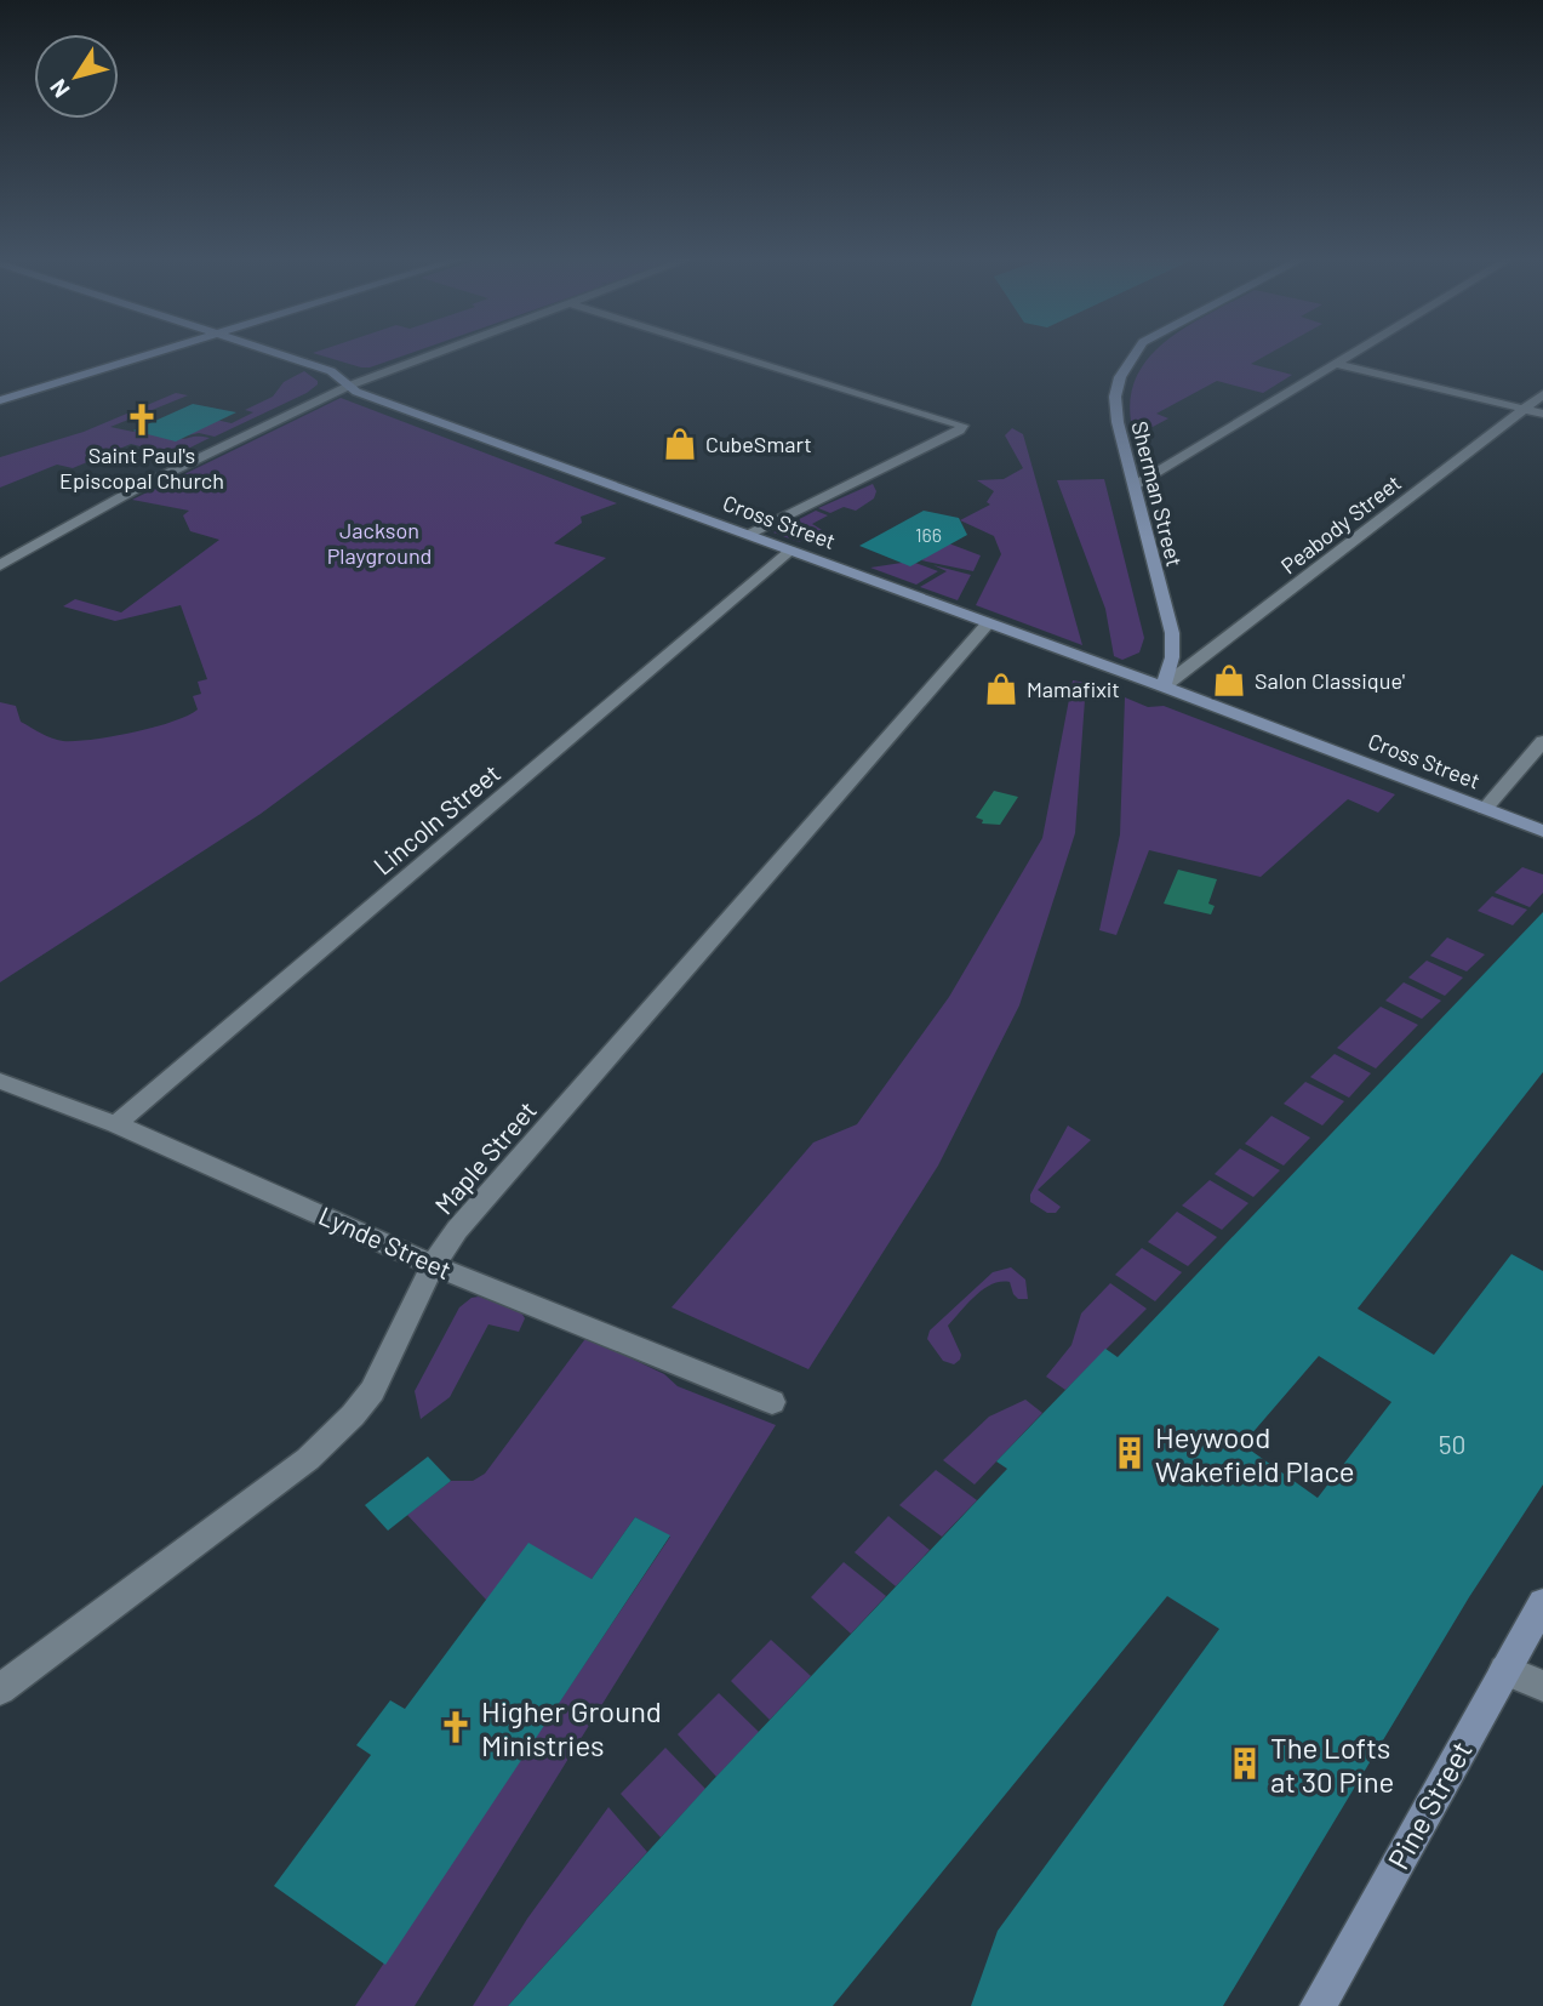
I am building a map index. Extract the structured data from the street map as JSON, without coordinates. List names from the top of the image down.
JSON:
{
  "streets": {
    "street": [
      "Sherman Street",
      "Cross Street",
      "Peabody Street",
      "Lincoln Street",
      "Maple Street",
      "Lynde Street",
      "Pine Street"
    ]
  },
  "crossings": [
    ["Sherman Street", "Cross Street"],
    ["Sherman Street", "Peabody Street"],
    ["Cross Street", "Peabody Street"],
    ["Cross Street", "Lincoln Street"],
    ["Cross Street", "Maple Street"],
    ["Lincoln Street", "Lynde Street"],
    ["Maple Street", "Lynde Street"]
  ],
  "parks": ["Jackson Playground"],
  "places": {
    "church": ["Saint Paul's Episcopal Church", "Higher Ground Ministries"],
    "shop": ["CubeSmart", "Salon Classique'", "Mamafixit"],
    "building": ["Heywood Wakefield Place", "The Lofts at 30 Pine"]
  },
  "house_numbers": ["166", "50"],
  "north": "bottom left"
}
